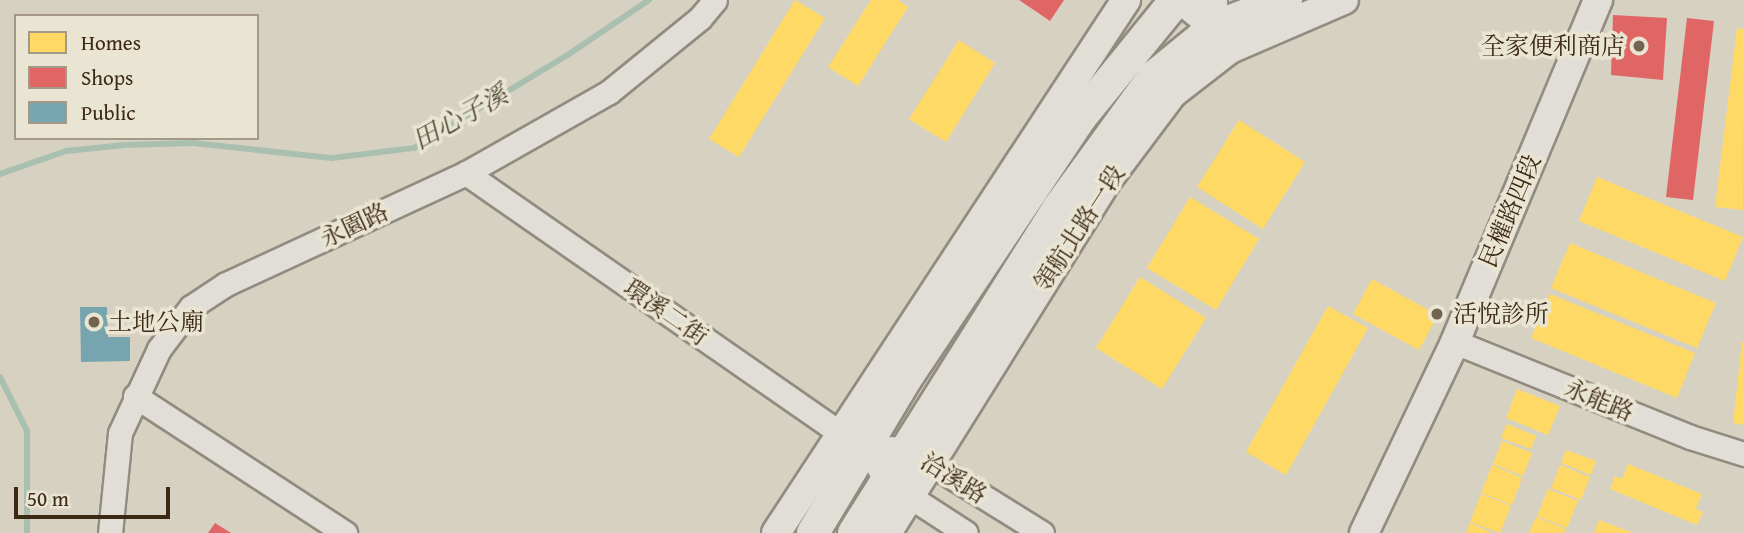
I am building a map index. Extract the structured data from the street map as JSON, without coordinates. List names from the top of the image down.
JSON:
{
  "streets": {
    "main road": ["領航北路一段"],
    "street": [
      "民權路四段",
      "永園路",
      "環溪二街",
      "永能路",
      "洽溪路"
    ]
  },
  "crossings": [
    ["民權路四段", "永能路"],
    ["永園路", "環溪二街"],
    ["領航北路一段", "洽溪路"],
    ["環溪二街", "洽溪路"]
  ],
  "water": ["田心子溪"],
  "places": ["全家便利商店", "活悅診所", "土地公廟"],
  "legend": ["Homes", "Shops", "Public"],
  "scale_bar": "50 m"
}
